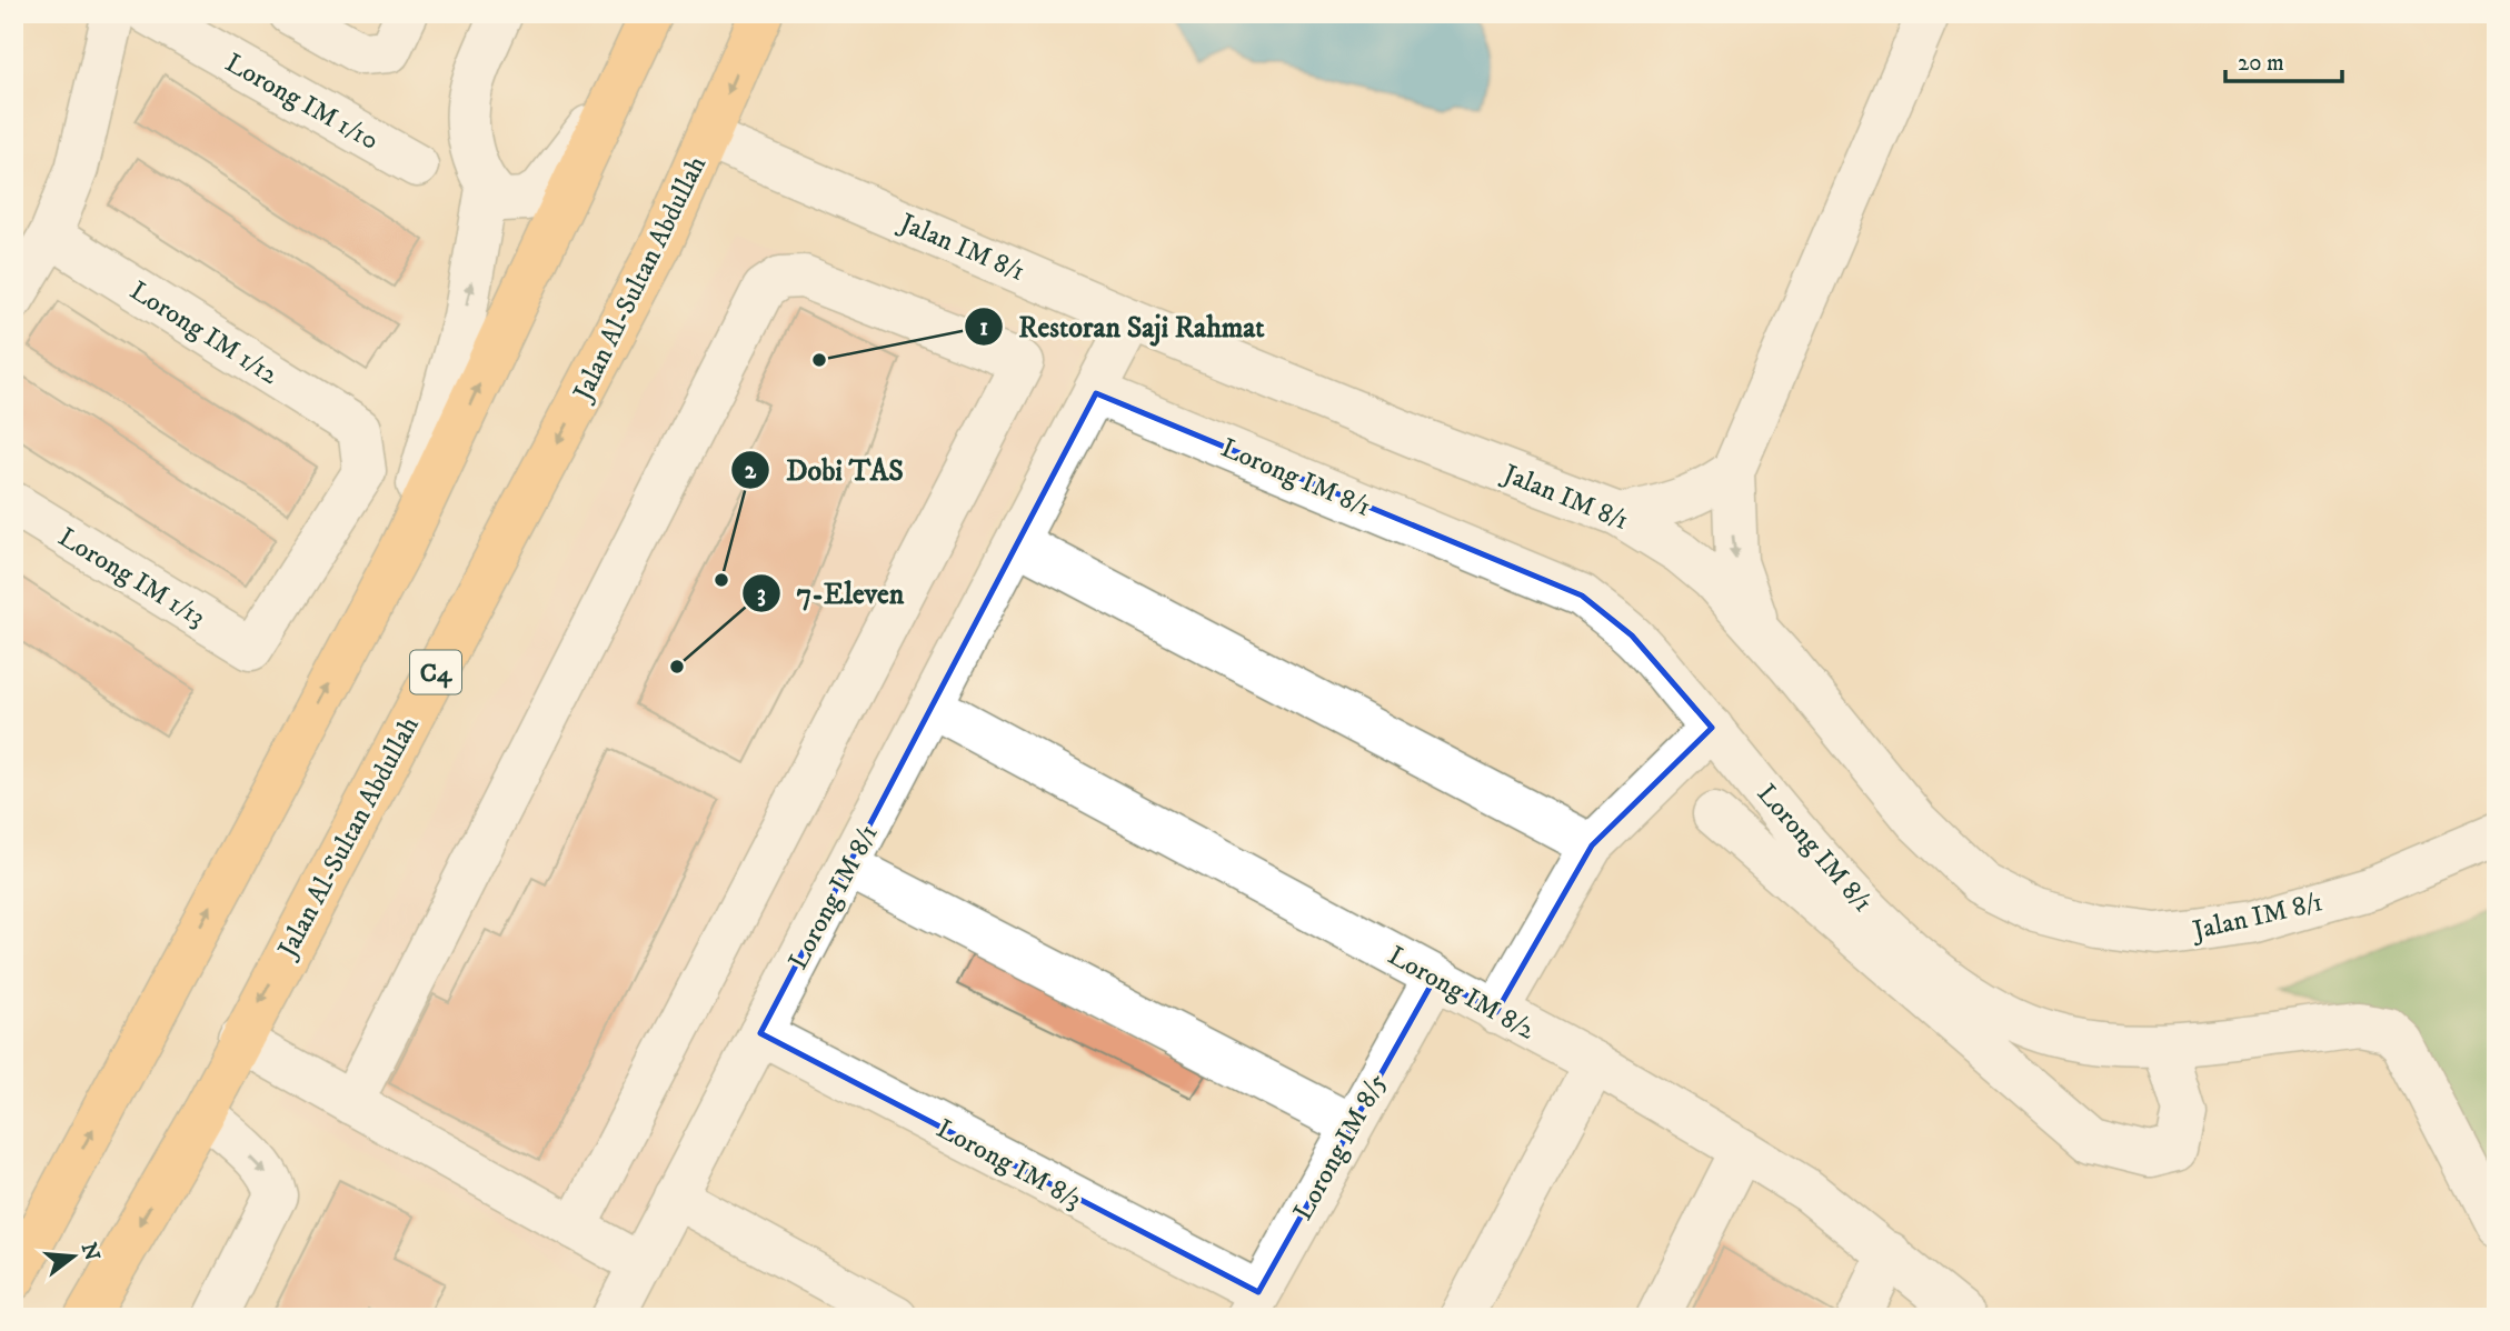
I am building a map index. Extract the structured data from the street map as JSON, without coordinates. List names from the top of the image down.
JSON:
{
  "streets": {
    "main road": ["Jalan Al-Sultan Abdullah", "C4"],
    "street": [
      "Lorong IM 1/10",
      "Jalan IM 8/1",
      "Lorong IM 1/12",
      "Lorong IM 8/1",
      "Lorong IM 1/13",
      "Lorong IM 8/2",
      "Lorong IM 8/5",
      "Lorong IM 8/3"
    ]
  },
  "crossings": [
    ["Jalan IM 8/1", "Jalan Al-Sultan Abdullah"],
    ["Jalan IM 8/1", "Lorong IM 8/1"],
    ["Lorong IM 1/12", "Lorong IM 1/13"],
    ["Lorong IM 8/1", "Lorong IM 8/2"],
    ["Lorong IM 8/1", "Lorong IM 8/3"],
    ["Lorong IM 8/2", "Lorong IM 8/5"],
    ["Lorong IM 8/5", "Lorong IM 8/3"]
  ],
  "places": ["Restoran Saji Rahmat", "Dobi TAS", "7-Eleven"],
  "scale_bar": "20 m",
  "north": "right"
}
